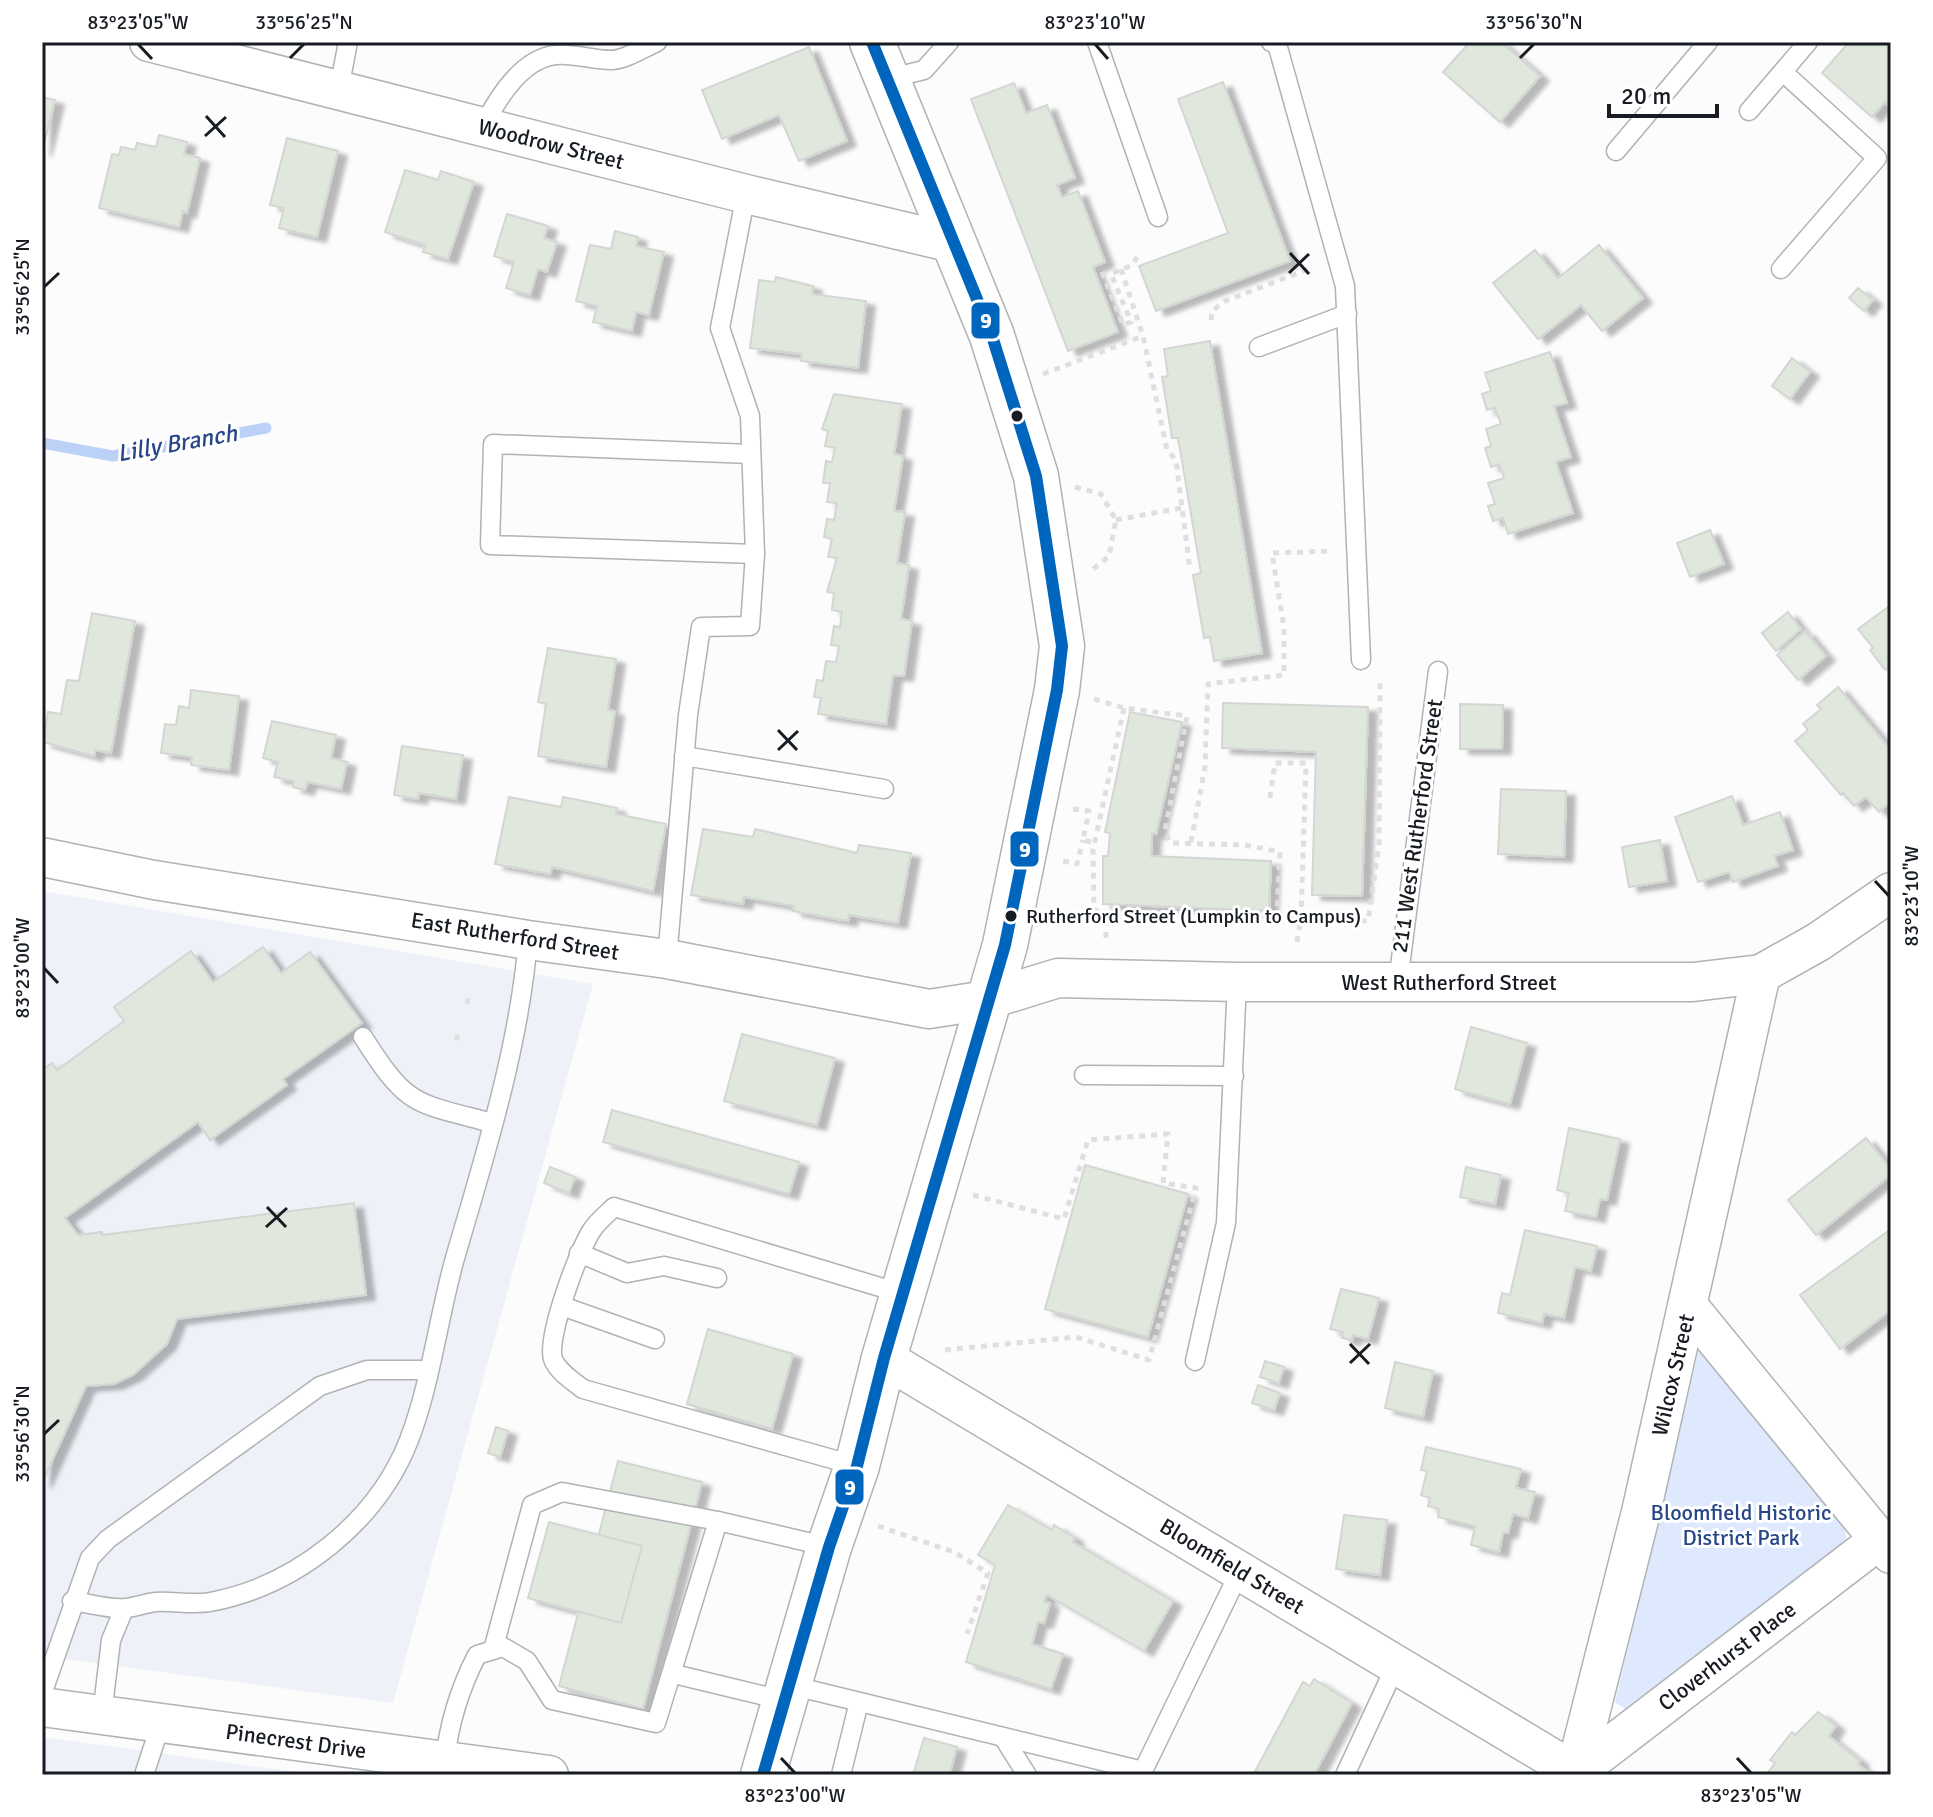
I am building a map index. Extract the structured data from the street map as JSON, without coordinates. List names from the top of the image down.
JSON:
{
  "streets": {
    "street": [
      "Woodrow Street",
      "East Rutherford Street",
      "West Rutherford Street",
      "Wilcox Street",
      "Bloomfield Street",
      "Cloverhurst Place",
      "Pinecrest Drive"
    ],
    "lane": ["211 West Rutherford Street"]
  },
  "crossings": [
    ["211 West Rutherford Street", "West Rutherford Street"],
    ["East Rutherford Street", "West Rutherford Street"],
    ["West Rutherford Street", "Wilcox Street"],
    ["Wilcox Street", "Bloomfield Street"],
    ["Wilcox Street", "Cloverhurst Place"],
    ["Bloomfield Street", "Cloverhurst Place"]
  ],
  "water": ["Lilly Branch"],
  "parks": ["Bloomfield Historic District Park"],
  "places": ["Rutherford Street (Lumpkin to Campus)"],
  "lines": ["transit line 9"],
  "scale_bar": "20 m",
  "coordinates": [
    "83°23'05\"W",
    "33°56'25\"N",
    "83°23'10\"W",
    "33°56'30\"N",
    "83°23'00\"W"
  ]
}
